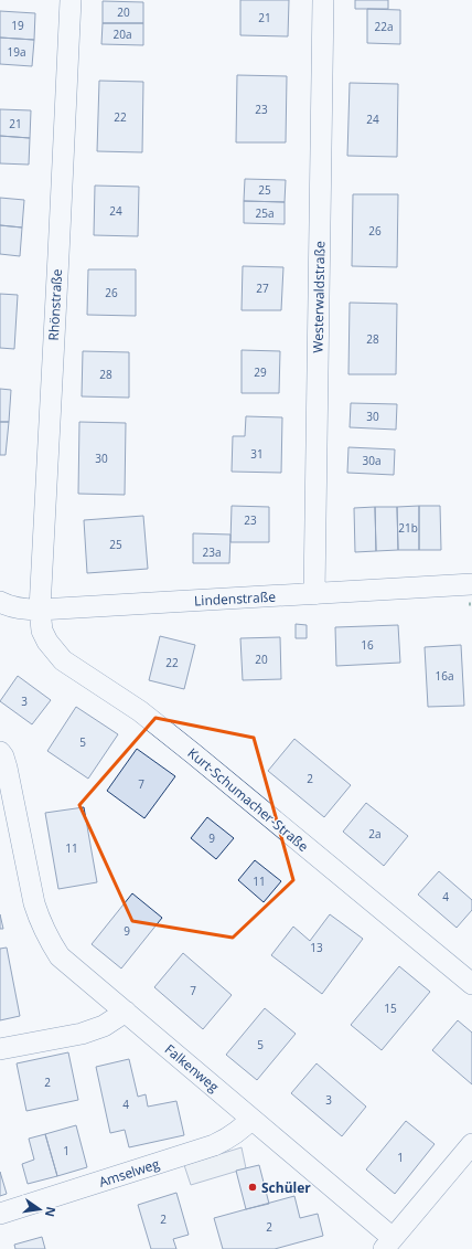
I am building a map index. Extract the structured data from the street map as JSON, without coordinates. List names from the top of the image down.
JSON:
{
  "streets": {
    "street": [
      "Westerwaldstraße",
      "Rhönstraße",
      "Lindenstraße",
      "Kurt-Schumacher-Straße",
      "Falkenweg",
      "Amselweg"
    ]
  },
  "crossings": [
    ["Westerwaldstraße", "Lindenstraße"],
    ["Rhönstraße", "Lindenstraße"],
    ["Rhönstraße", "Kurt-Schumacher-Straße"],
    ["Lindenstraße", "Kurt-Schumacher-Straße"],
    ["Falkenweg", "Amselweg"]
  ],
  "places": ["Schüler"],
  "house_numbers": [
    "20",
    "21",
    "19",
    "22a",
    "20a",
    "19a",
    "23",
    "22",
    "24",
    "21",
    "25",
    "24",
    "25a",
    "26",
    "27",
    "26",
    "28",
    "29",
    "28",
    "30",
    "31",
    "30",
    "30a",
    "23",
    "21b",
    "25",
    "23a",
    "16",
    "20",
    "22",
    "16a",
    "3",
    "5",
    "2",
    "7",
    "2a",
    "9",
    "11",
    "11",
    "4",
    "9",
    "13",
    "7",
    "15",
    "5",
    "2",
    "3",
    "4",
    "1",
    "1",
    "2",
    "2"
  ],
  "north": "right"
}
